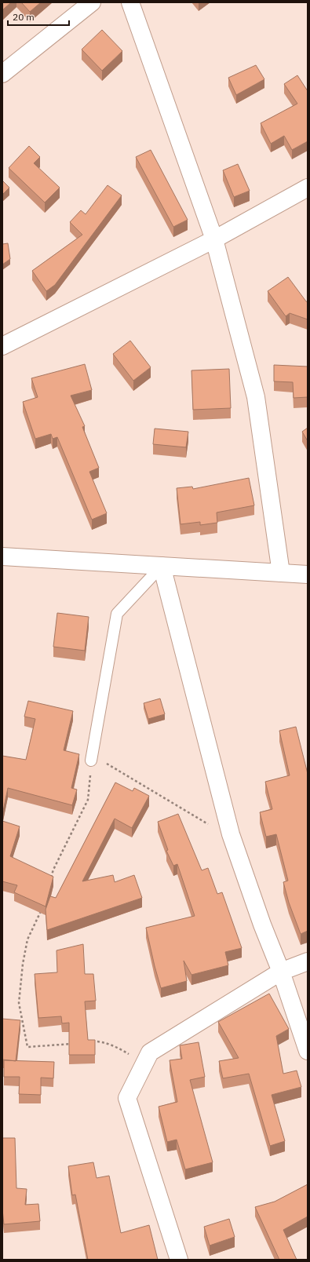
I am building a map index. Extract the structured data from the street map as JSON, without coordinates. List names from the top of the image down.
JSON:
{
  "scale_bar": "20 m"
}
